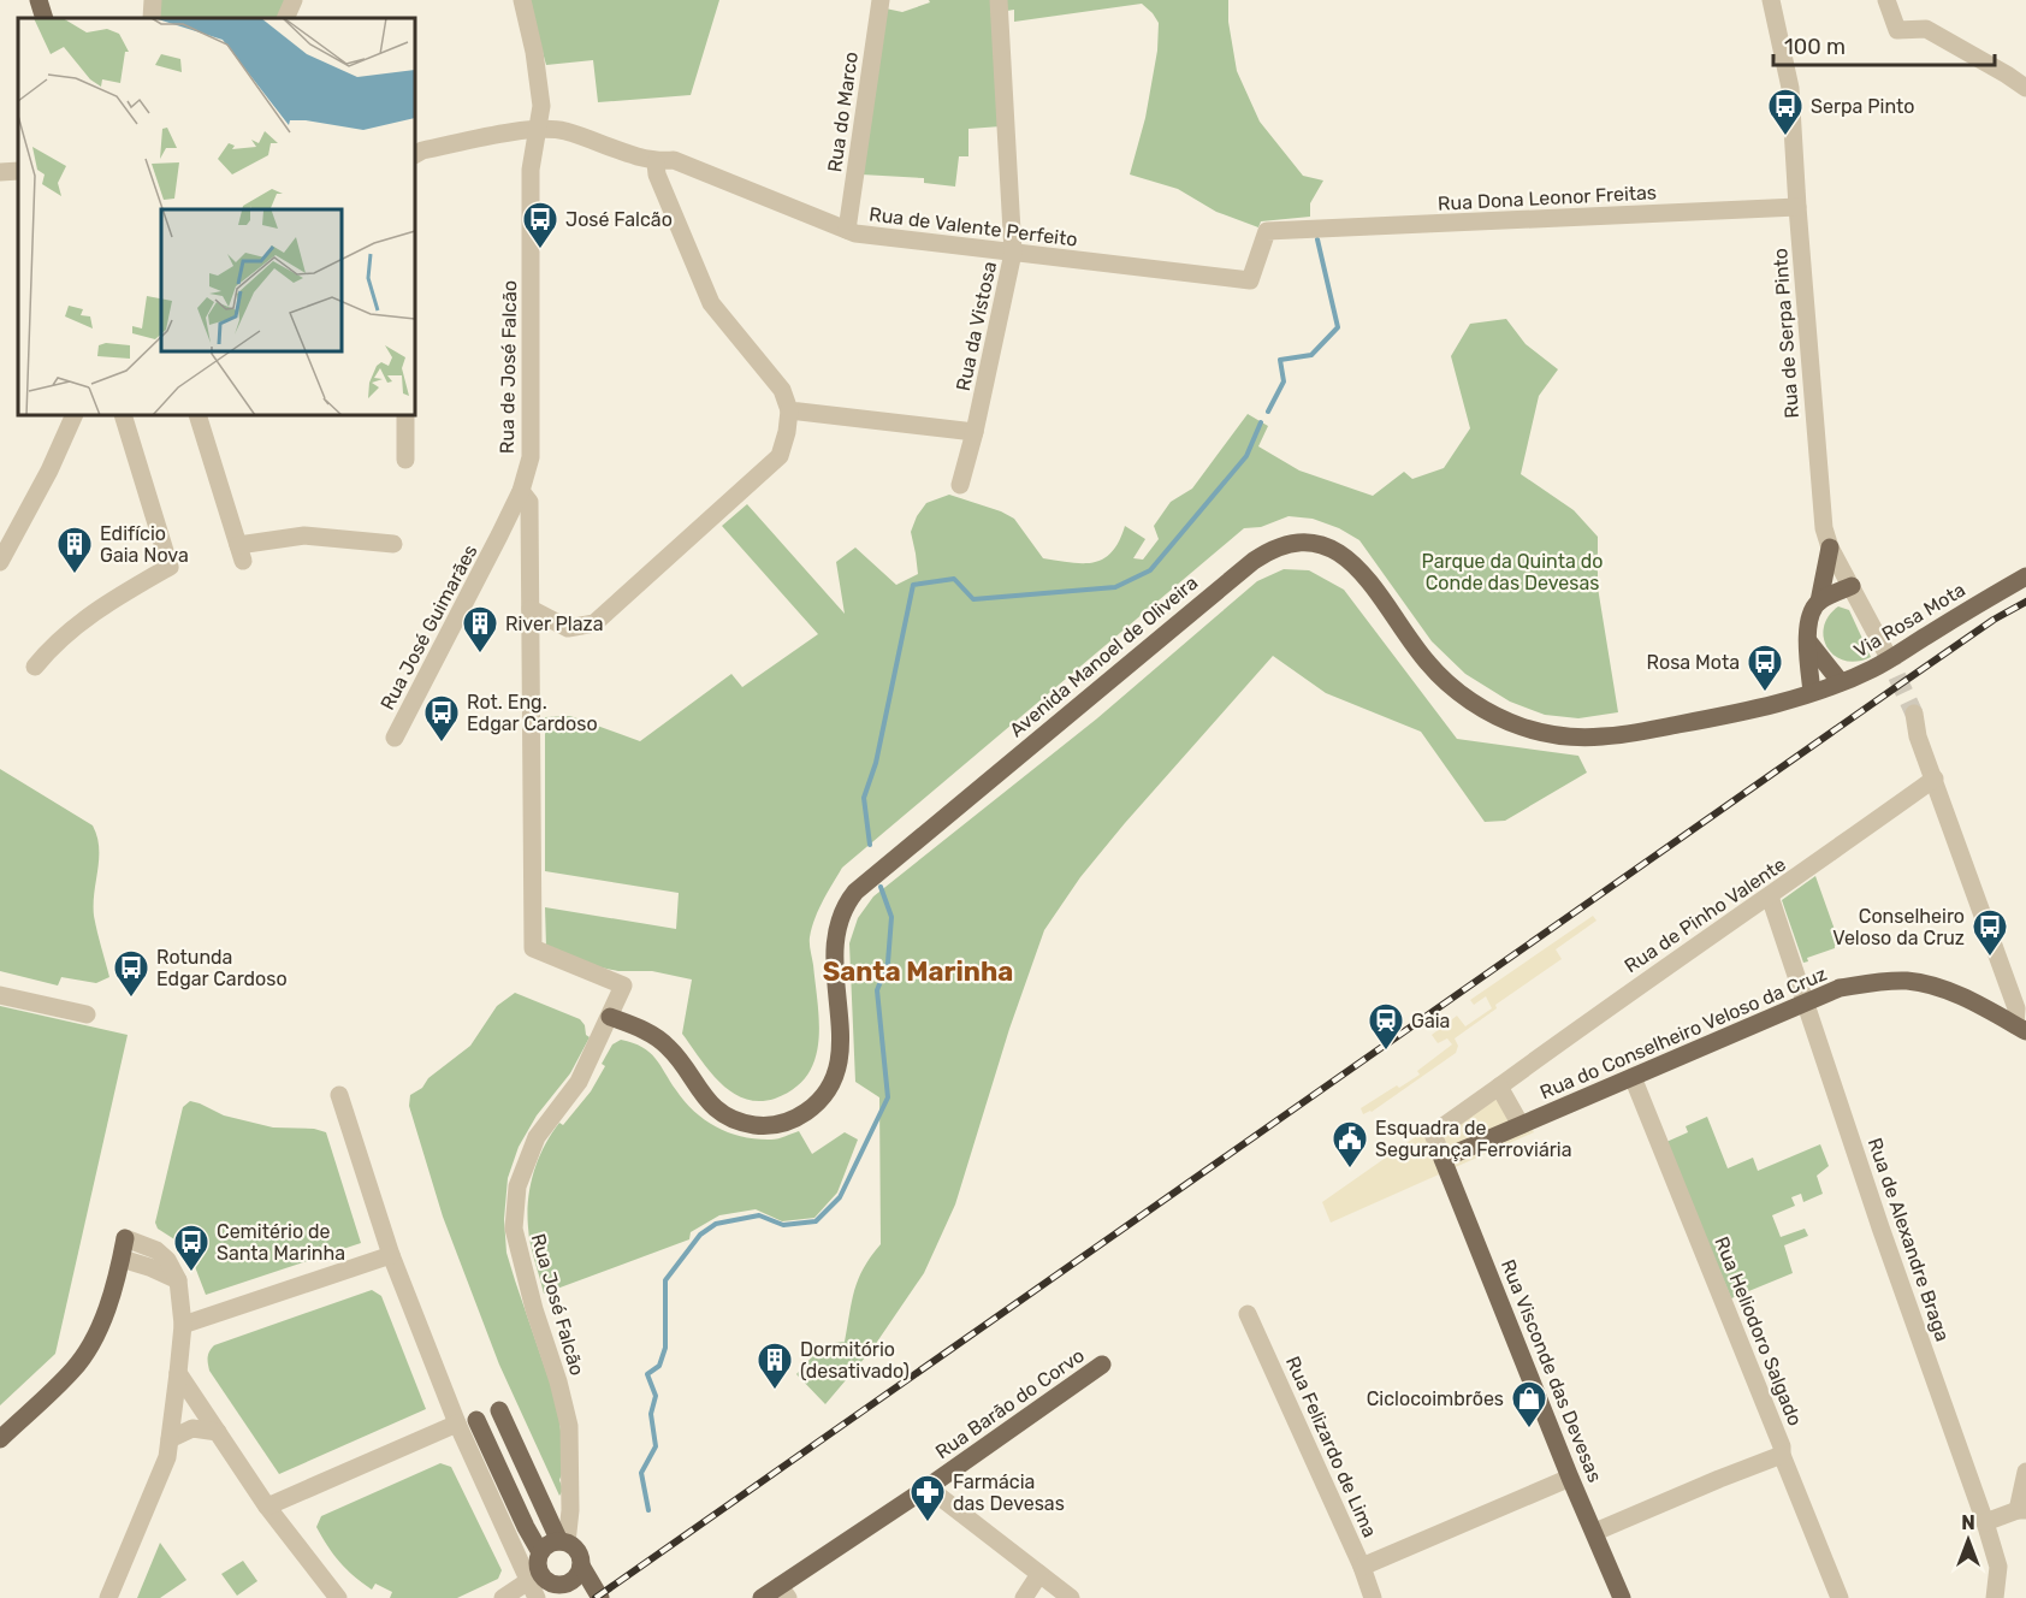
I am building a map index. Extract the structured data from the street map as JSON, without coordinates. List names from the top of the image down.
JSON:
{
  "streets": {
    "main road": [
      "Via Rosa Mota",
      "Avenida Manoel de Oliveira",
      "Rua do Conselheiro Veloso da Cruz",
      "Rua Visconde das Devesas",
      "Rua Barão do Corvo"
    ],
    "street": [
      "Rua do Marco",
      "Rua Dona Leonor Freitas",
      "Rua de Valente Perfeito",
      "Rua da Vistosa",
      "Rua de Serpa Pinto",
      "Rua de José Falcão",
      "Rua José Guimarães",
      "Rua de Pinho Valente",
      "Rua de Alexandre Braga",
      "Rua José Falcão",
      "Rua Heliodoro Salgado",
      "Rua Felizardo de Lima"
    ]
  },
  "crossings": [
    ["Rua do Marco", "Rua de Valente Perfeito"],
    ["Rua Dona Leonor Freitas", "Rua de Valente Perfeito"],
    ["Rua Dona Leonor Freitas", "Rua de Serpa Pinto"],
    ["Rua de Valente Perfeito", "Rua da Vistosa"],
    ["Rua de Valente Perfeito", "Rua de José Falcão"],
    ["Rua de José Falcão", "Rua José Guimarães"],
    ["Via Rosa Mota", "Avenida Manoel de Oliveira"],
    ["Avenida Manoel de Oliveira", "Rua José Falcão"],
    ["Rua de Pinho Valente", "Rua do Conselheiro Veloso da Cruz"],
    ["Rua de Pinho Valente", "Rua de Alexandre Braga"],
    ["Rua de Pinho Valente", "Rua Visconde das Devesas"],
    ["Rua do Conselheiro Veloso da Cruz", "Rua de Alexandre Braga"],
    ["Rua do Conselheiro Veloso da Cruz", "Rua Heliodoro Salgado"],
    ["Rua do Conselheiro Veloso da Cruz", "Rua Visconde das Devesas"],
    ["Rua Heliodoro Salgado", "Rua Visconde das Devesas"]
  ],
  "districts": ["Santa Marinha"],
  "parks": ["Parque da Quinta do Conde das Devesas"],
  "places": {
    "bus stop": [
      "Serpa Pinto",
      "José Falcão",
      "Rosa Mota",
      "Rot. Eng. Edgar Cardoso",
      "Conselheiro Veloso da Cruz",
      "Rotunda Edgar Cardoso",
      "Cemitério de Santa Marinha"
    ],
    "building": ["Edifício Gaia Nova", "River Plaza", "Dormitório (desativado)"],
    "station": ["Gaia"],
    "public building": ["Esquadra de Segurança Ferroviária"],
    "shop": ["Ciclocoimbrões"],
    "pharmacy": ["Farmácia das Devesas"]
  },
  "scale_bar": "100 m",
  "north": "top"
}
